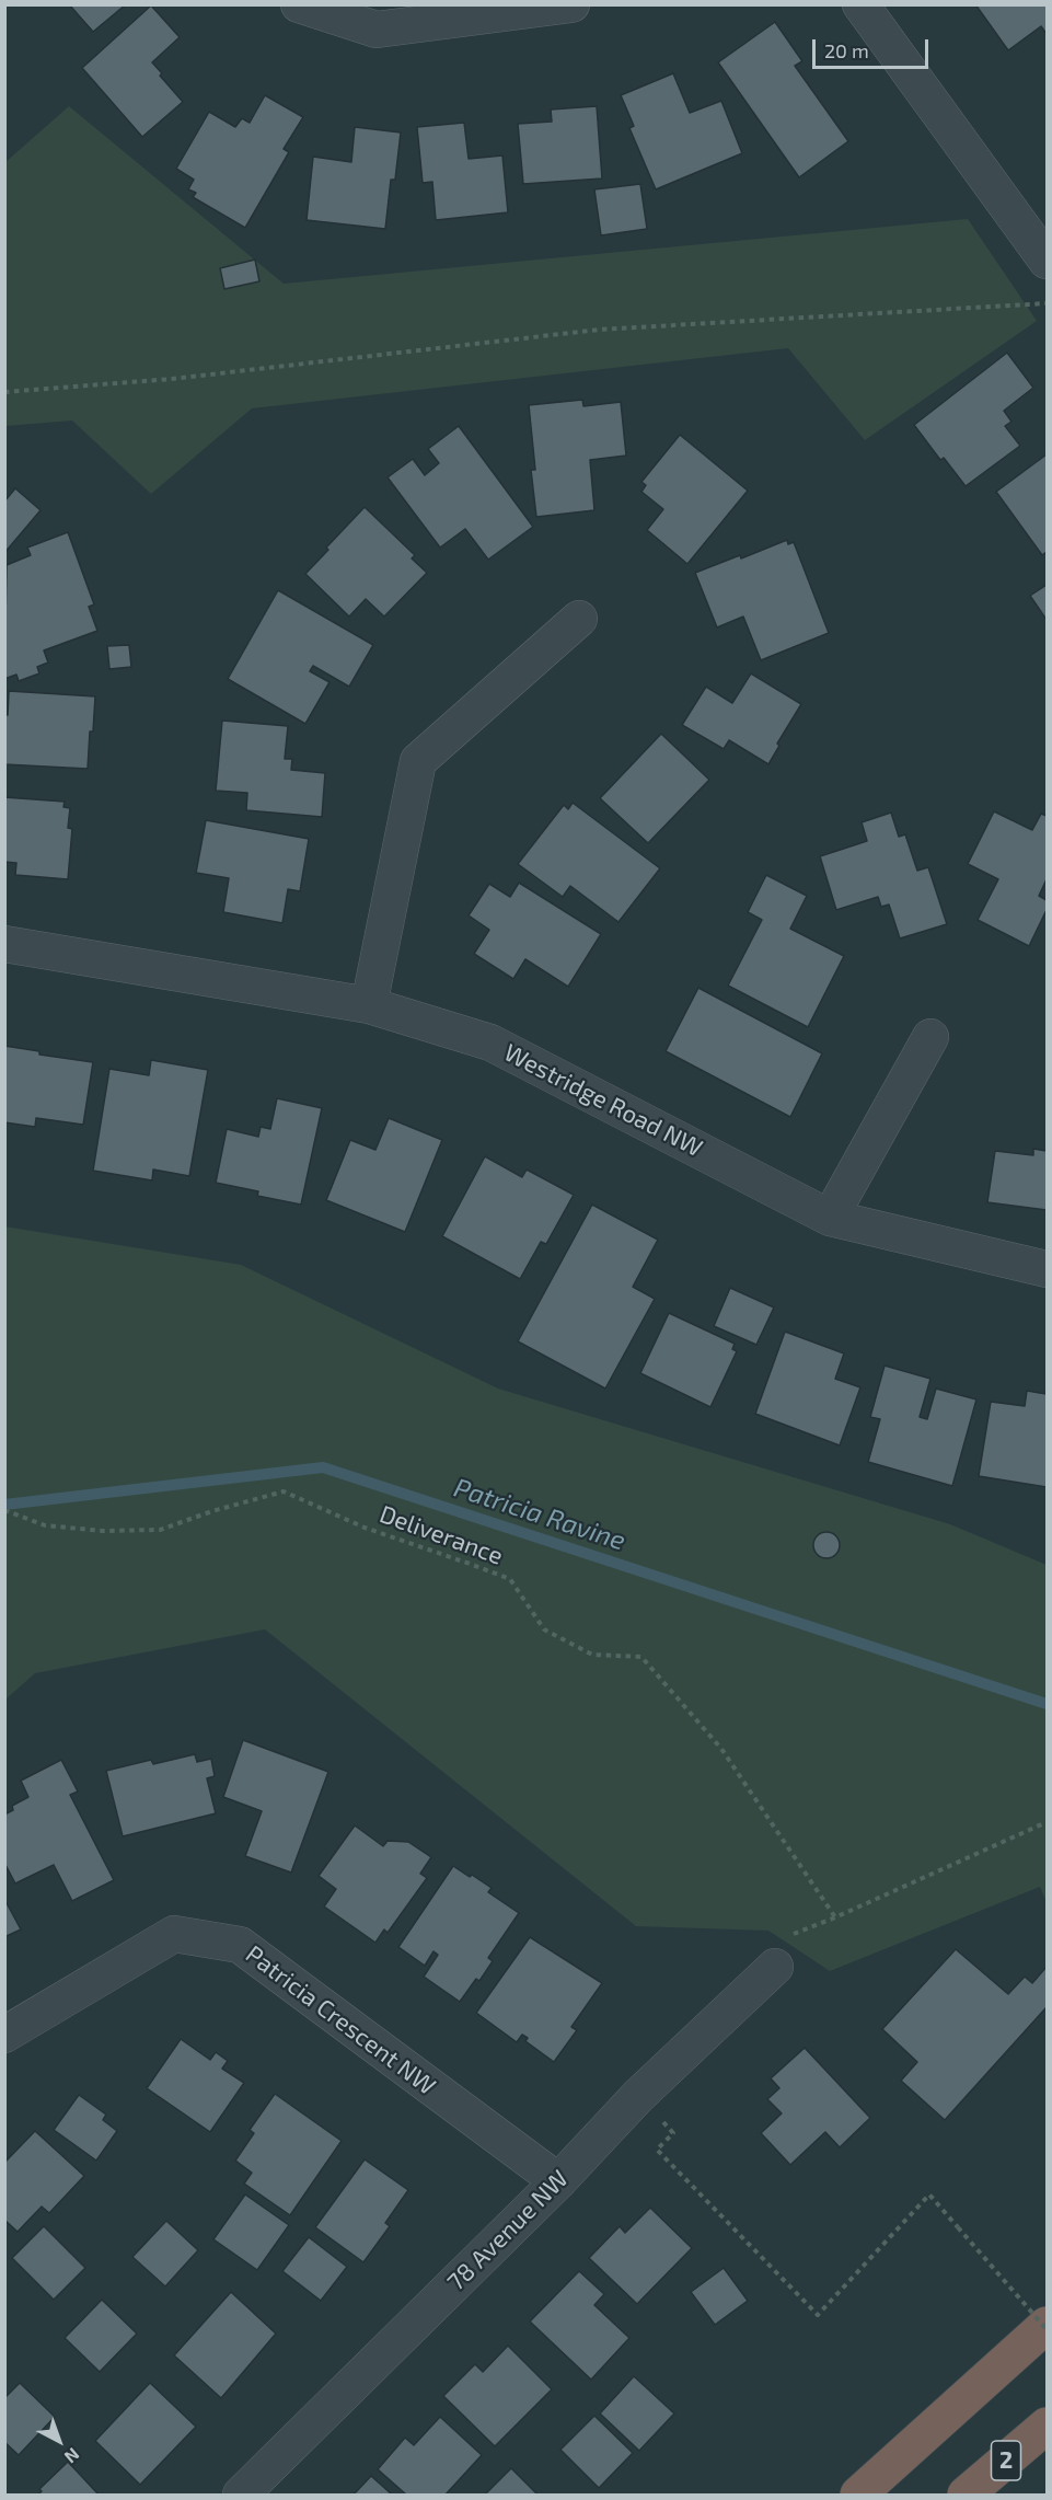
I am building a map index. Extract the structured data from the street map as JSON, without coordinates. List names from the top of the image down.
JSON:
{
  "streets": {
    "highway": ["2"],
    "street": ["Westridge Road NW", "Patricia Crescent NW", "78 Avenue NW"],
    "path": ["Deliverance"]
  },
  "crossings": [
    ["Patricia Crescent NW", "78 Avenue NW"]
  ],
  "water": ["Patricia Ravine"],
  "scale_bar": "20 m",
  "north": "bottom right"
}
